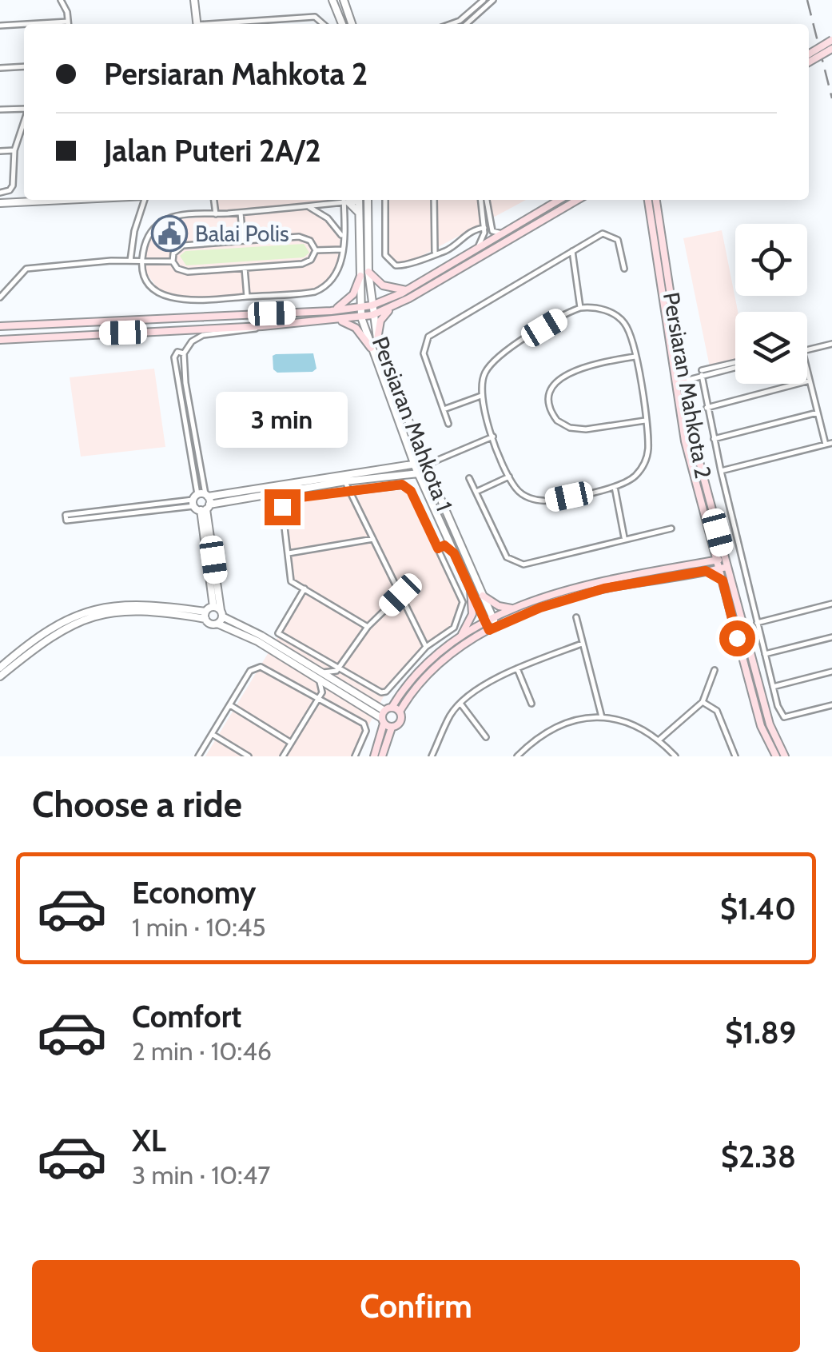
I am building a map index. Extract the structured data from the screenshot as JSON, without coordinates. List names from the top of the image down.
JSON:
{
  "streets": {
    "main road": ["Persiaran Mahkota 2"],
    "street": ["Persiaran Mahkota 1"]
  },
  "places": {
    "public building": ["Balai Polis"]
  },
  "page": {
    "banner": ["Persiaran Mahkota 2", "Jalan Puteri 2A/2"],
    "bubble": "3 min",
    "heading": "Choose a ride",
    "list": [
      {
        "name": "Economy",
        "note": "1 min · 10:45",
        "value": "$1.40"
      },
      {
        "name": "Comfort",
        "note": "2 min · 10:46",
        "value": "$1.89"
      },
      {
        "name": "XL",
        "note": "3 min · 10:47",
        "value": "$2.38"
      }
    ],
    "buttons": "Confirm"
  }
}
